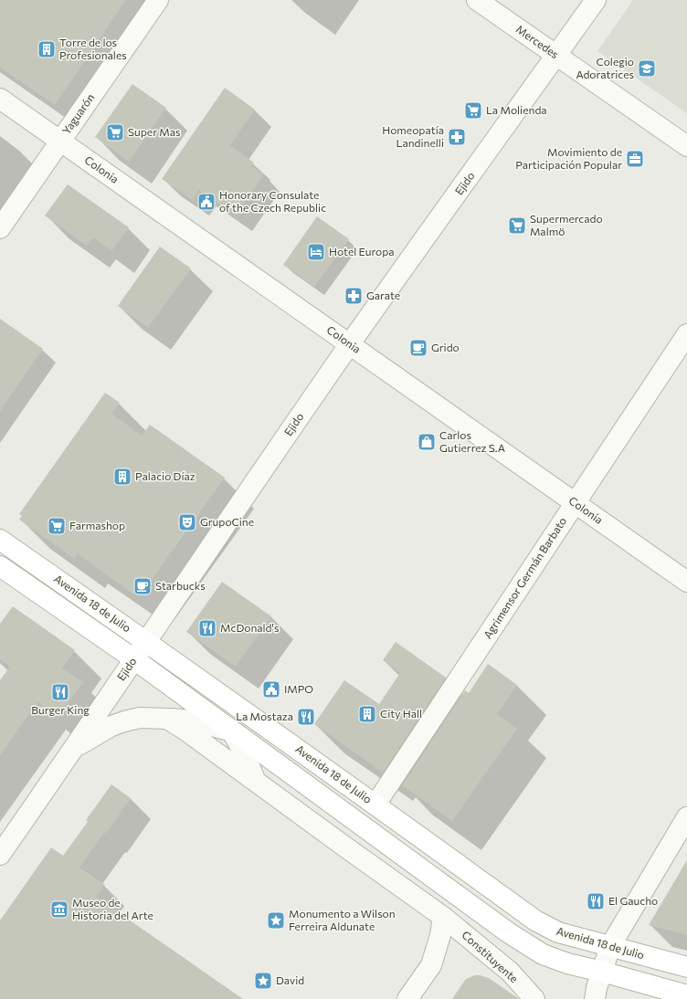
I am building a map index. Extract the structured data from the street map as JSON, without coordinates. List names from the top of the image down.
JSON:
{
  "streets": {
    "main road": ["Avenida 18 de Julio"],
    "street": [
      "Mercedes",
      "Yaguarón",
      "Colonia",
      "Ejido",
      "Agrimensor Germán Barbato",
      "Constituyente"
    ]
  },
  "crossings": [
    ["Mercedes", "Ejido"],
    ["Yaguarón", "Colonia"],
    ["Colonia", "Ejido"],
    ["Colonia", "Agrimensor Germán Barbato"],
    ["Ejido", "Avenida 18 de Julio"],
    ["Agrimensor Germán Barbato", "Avenida 18 de Julio"]
  ],
  "places": {
    "building": ["Torre de los Profesionales", "Palacio Díaz", "City Hall"],
    "school or university": ["Colegio Adoratrices"],
    "supermarket": [
      "La Molienda",
      "Super Mas",
      "Supermercado Malmö",
      "Farmashop"
    ],
    "pharmacy": ["Homeopatía Landinelli", "Garate"],
    "office": ["Movimiento de Participación Popular"],
    "public building": ["Honorary Consulate of the Czech Republic", "IMPO"],
    "hotel": ["Hotel Europa"],
    "cafe": ["Grido", "Starbucks"],
    "shop": ["Carlos Gutierrez S.A"],
    "theatre": ["GrupoCine"],
    "restaurant": [
      "McDonald's",
      "Burger King",
      "La Mostaza",
      "El Gaucho"
    ],
    "museum": ["Museo de Historia del Arte"],
    "place": ["Monumento a Wilson Ferreira Aldunate", "David"]
  }
}
